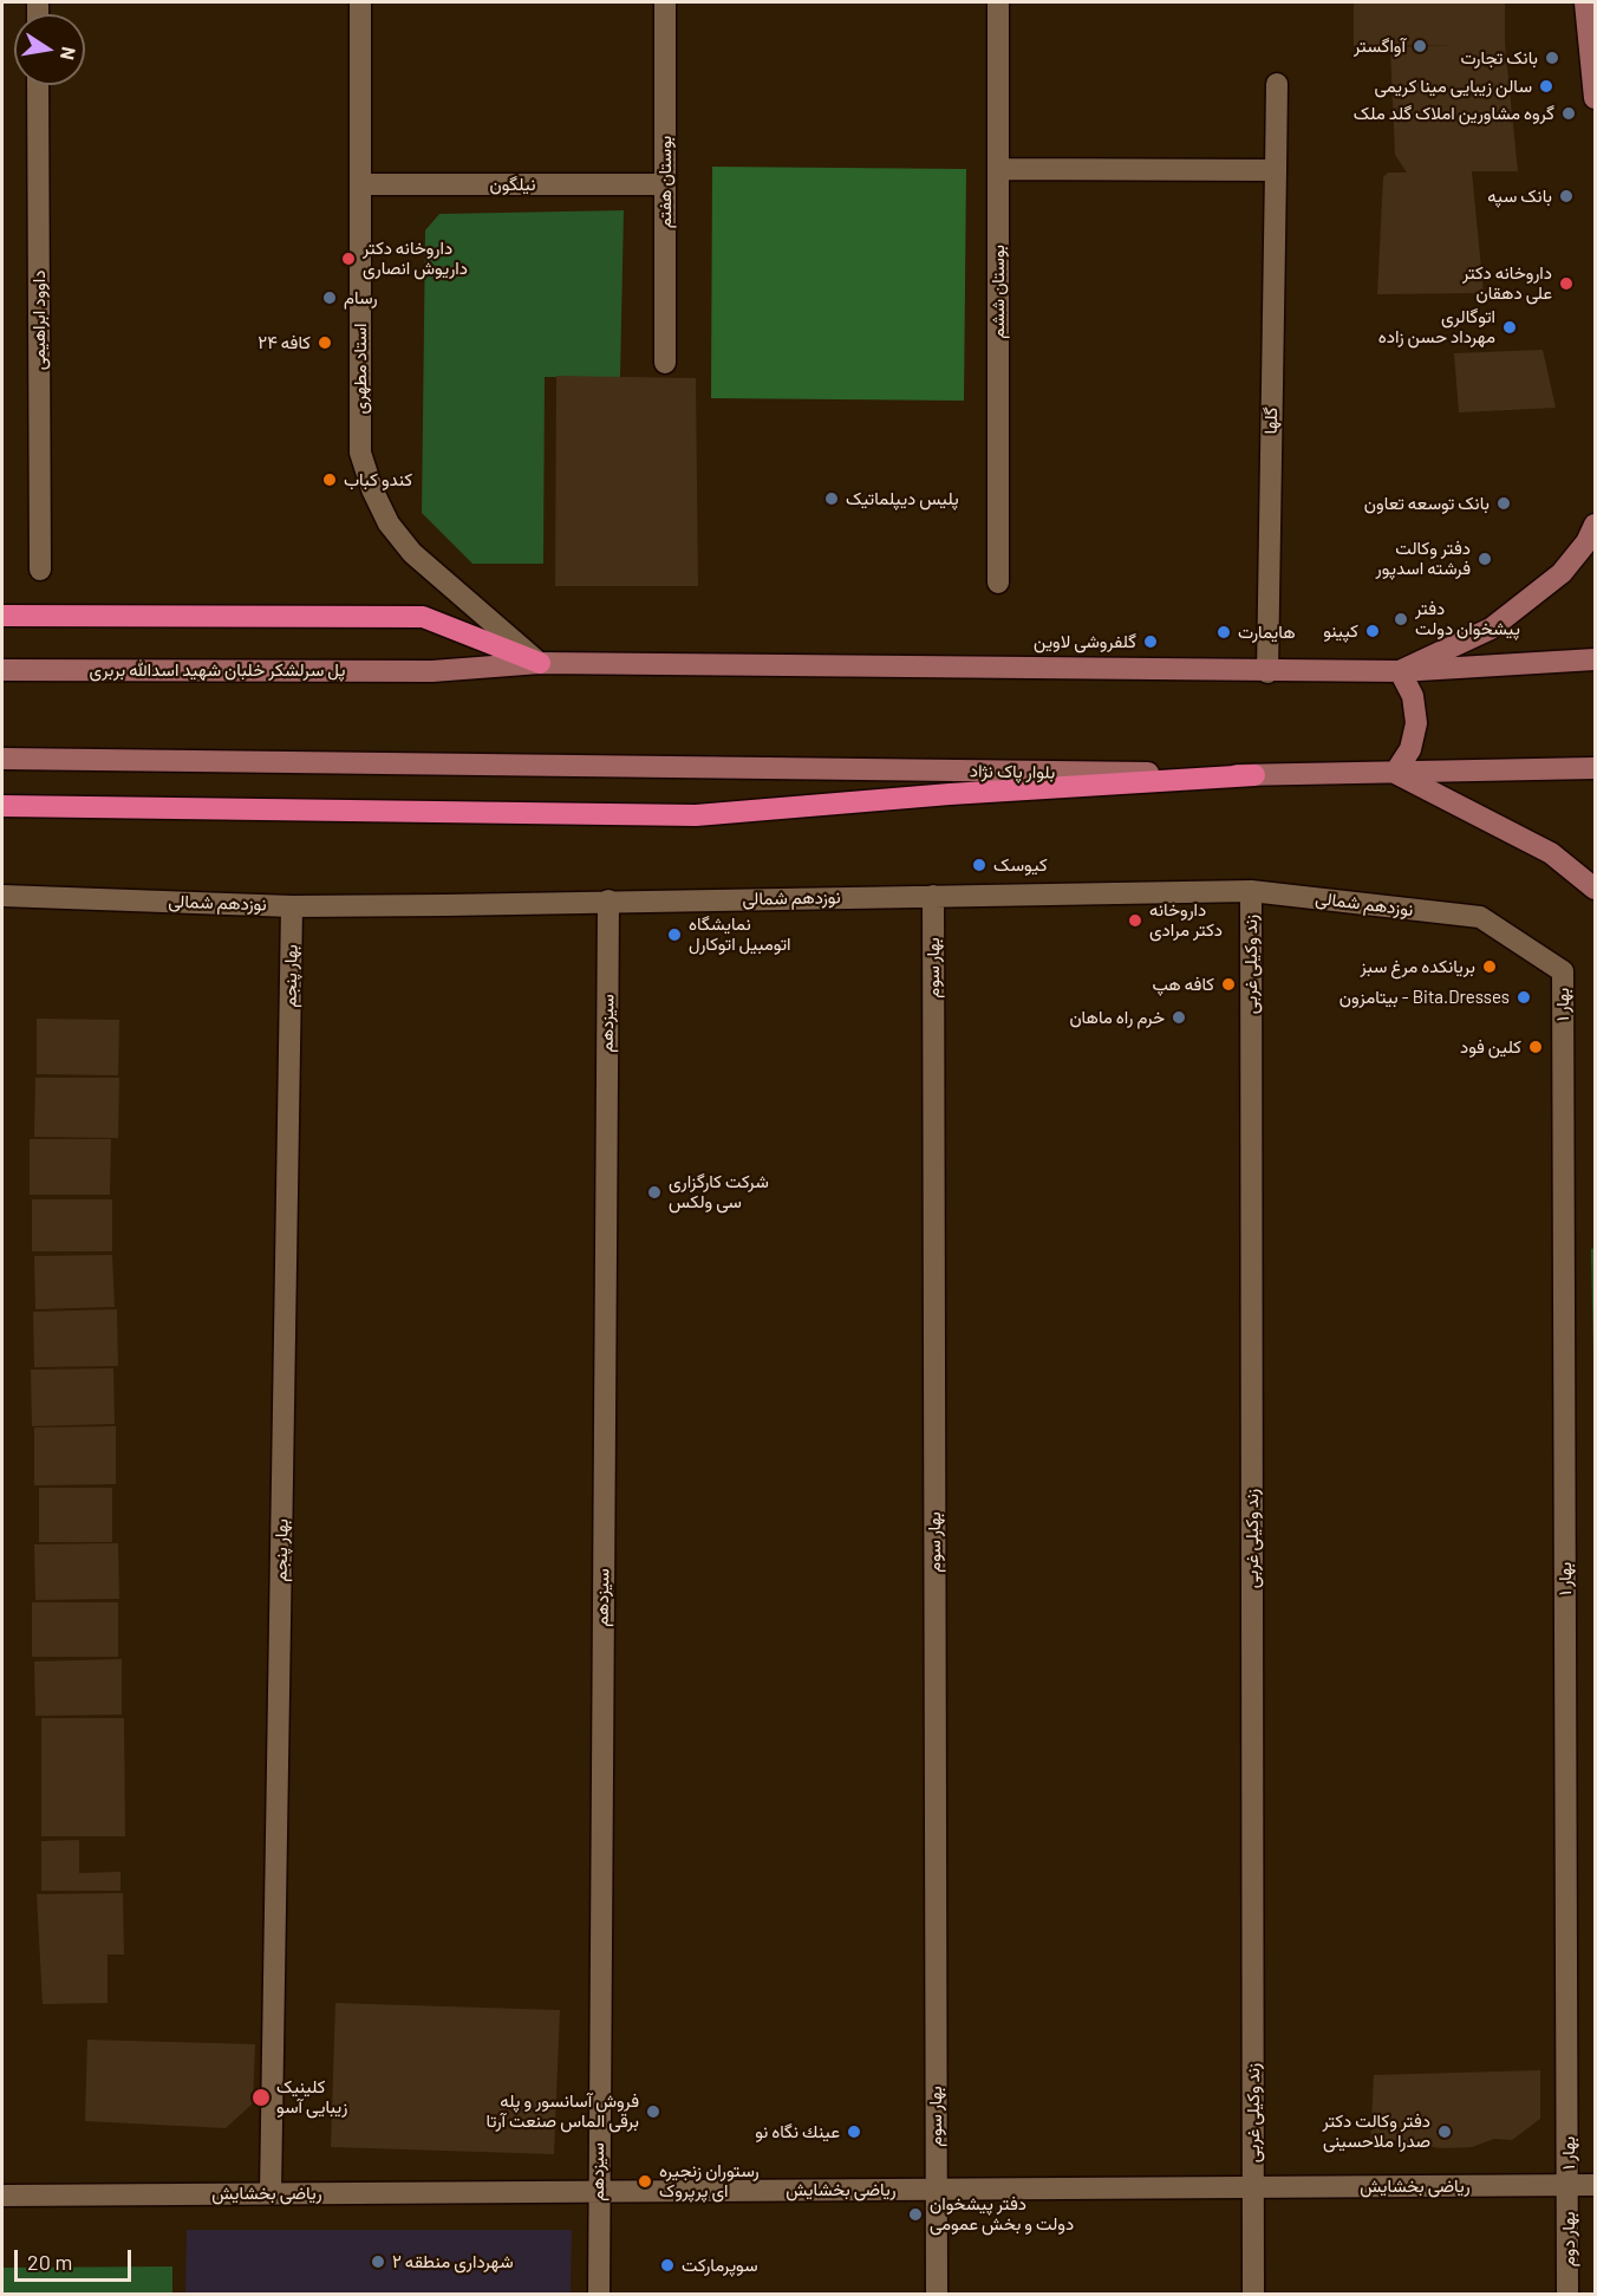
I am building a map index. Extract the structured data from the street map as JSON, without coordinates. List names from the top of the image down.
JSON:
{
  "streets": {
    "main road": ["پل سرلشکر خلبان شهید اسدالله بربری", "بلوار پاک نژاد"],
    "street": [
      "بوستان هفتم",
      "نیلگون",
      "بوستان ششم",
      "داوود ابراهیمی",
      "استاد مطهری",
      "گلها",
      "نوزدهم شمالی",
      "زند وکیلی غربی",
      "بهار سوم",
      "بهار پنجم",
      "بهار ۱",
      "سیزدهم",
      "ریاضی بخشایش",
      "بهار دوم"
    ]
  },
  "crossings": [
    ["بوستان هفتم", "نیلگون"],
    ["نیلگون", "استاد مطهری"],
    ["استاد مطهری", "پل سرلشکر خلبان شهید اسدالله بربری"],
    ["نوزدهم شمالی", "زند وکیلی غربی"],
    ["نوزدهم شمالی", "بهار سوم"],
    ["نوزدهم شمالی", "بهار پنجم"],
    ["نوزدهم شمالی", "بهار ۱"],
    ["نوزدهم شمالی", "سیزدهم"],
    ["زند وکیلی غربی", "ریاضی بخشایش"],
    ["بهار سوم", "ریاضی بخشایش"],
    ["بهار پنجم", "ریاضی بخشایش"],
    ["بهار ۱", "ریاضی بخشایش"],
    ["بهار ۱", "بهار دوم"],
    ["سیزدهم", "ریاضی بخشایش"],
    ["ریاضی بخشایش", "بهار دوم"]
  ],
  "places": [
    "آواگستر",
    "بانک تجارت",
    "سالن زیبایی مینا کریمی",
    "گروه مشاورین املاک گلد ملک",
    "بانک سپه",
    "داروخانه دکتر داریوش انصاری",
    "داروخانه دکتر علی دهقان",
    "رسام",
    "اتوگالری مهرداد حسن زاده",
    "کافه ۲۴",
    "کندو کباب",
    "پلیس دیپلماتیک",
    "بانک توسعه تعاون",
    "دفتر وکالت فرشته اسدپور",
    "دفتر پیشخوان دولت",
    "کپینو",
    "هایمارت",
    "گلفروشی لاوین",
    "کیوسک",
    "داروخانه دکتر مرادی",
    "نمایشگاه اتومبیل اتوکارل",
    "بریانکده مرغ سبز",
    "کافه هپ",
    "بیتامزون - Bita.Dresses",
    "خرم راه ماهان",
    "کلین فود",
    "شرکت کارگزاری سی ولکس",
    "کلینیک زیبایی آسو",
    "فروش آسانسور و پله برقی الماس صنعت آرتا",
    "عينك نگاه نو",
    "دفتر وکالت دکتر صدرا ملاحسینی",
    "رستوران زنجیره ای پرپروک",
    "دفتر پیشخوان دولت و بخش عمومی",
    "شهرداری منطقه ۲",
    "سوپرمارکت"
  ],
  "scale_bar": "20 m",
  "north": "right"
}
